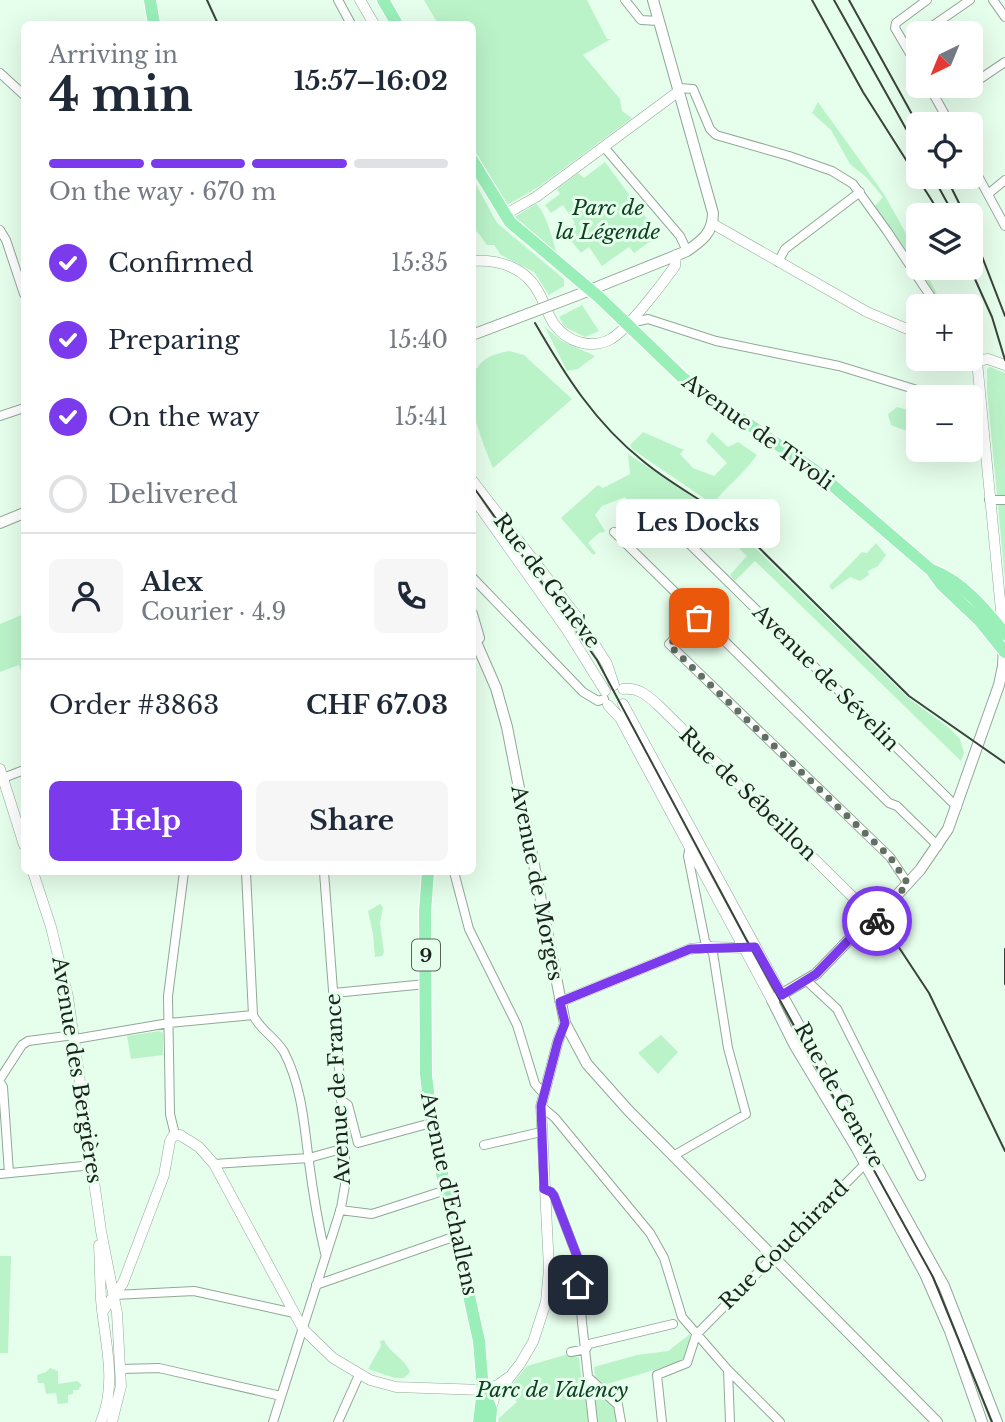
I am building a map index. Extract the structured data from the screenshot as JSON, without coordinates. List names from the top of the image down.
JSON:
{
  "streets": {
    "main road": [
      "Avenue de Tivoli",
      "Rue de Genève",
      "Avenue de Morges",
      "9",
      "Avenue d'Echallens"
    ],
    "street": [
      "Avenue de Sévelin",
      "Rue de Sébeillon",
      "Avenue des Bergières",
      "Avenue de France",
      "Rue Couchirard"
    ]
  },
  "crossings": [
    ["Rue de Genève", "Rue de Sébeillon"],
    ["Rue de Genève", "Rue Couchirard"],
    ["Avenue de Morges", "Rue Couchirard"]
  ],
  "parks": ["Parc de la Légende", "Parc de Valency"],
  "places": ["Les Docks"],
  "north": "bottom left",
  "page": {
    "map_buttons": ["+", "−"],
    "heading": ["4 min", "Arriving in", "15:57–16:02"],
    "panel": [
      "Alex",
      "Courier · 4.9",
      "Order #3863",
      "CHF 67.03"
    ],
    "bar": "On the way · 670 m",
    "list": [
      ["Confirmed", "15:35"],
      ["Preparing", "15:40"],
      ["On the way", "15:41"],
      "Delivered"
    ],
    "bubble": "Les Docks",
    "buttons": ["Help", "Share"]
  }
}
